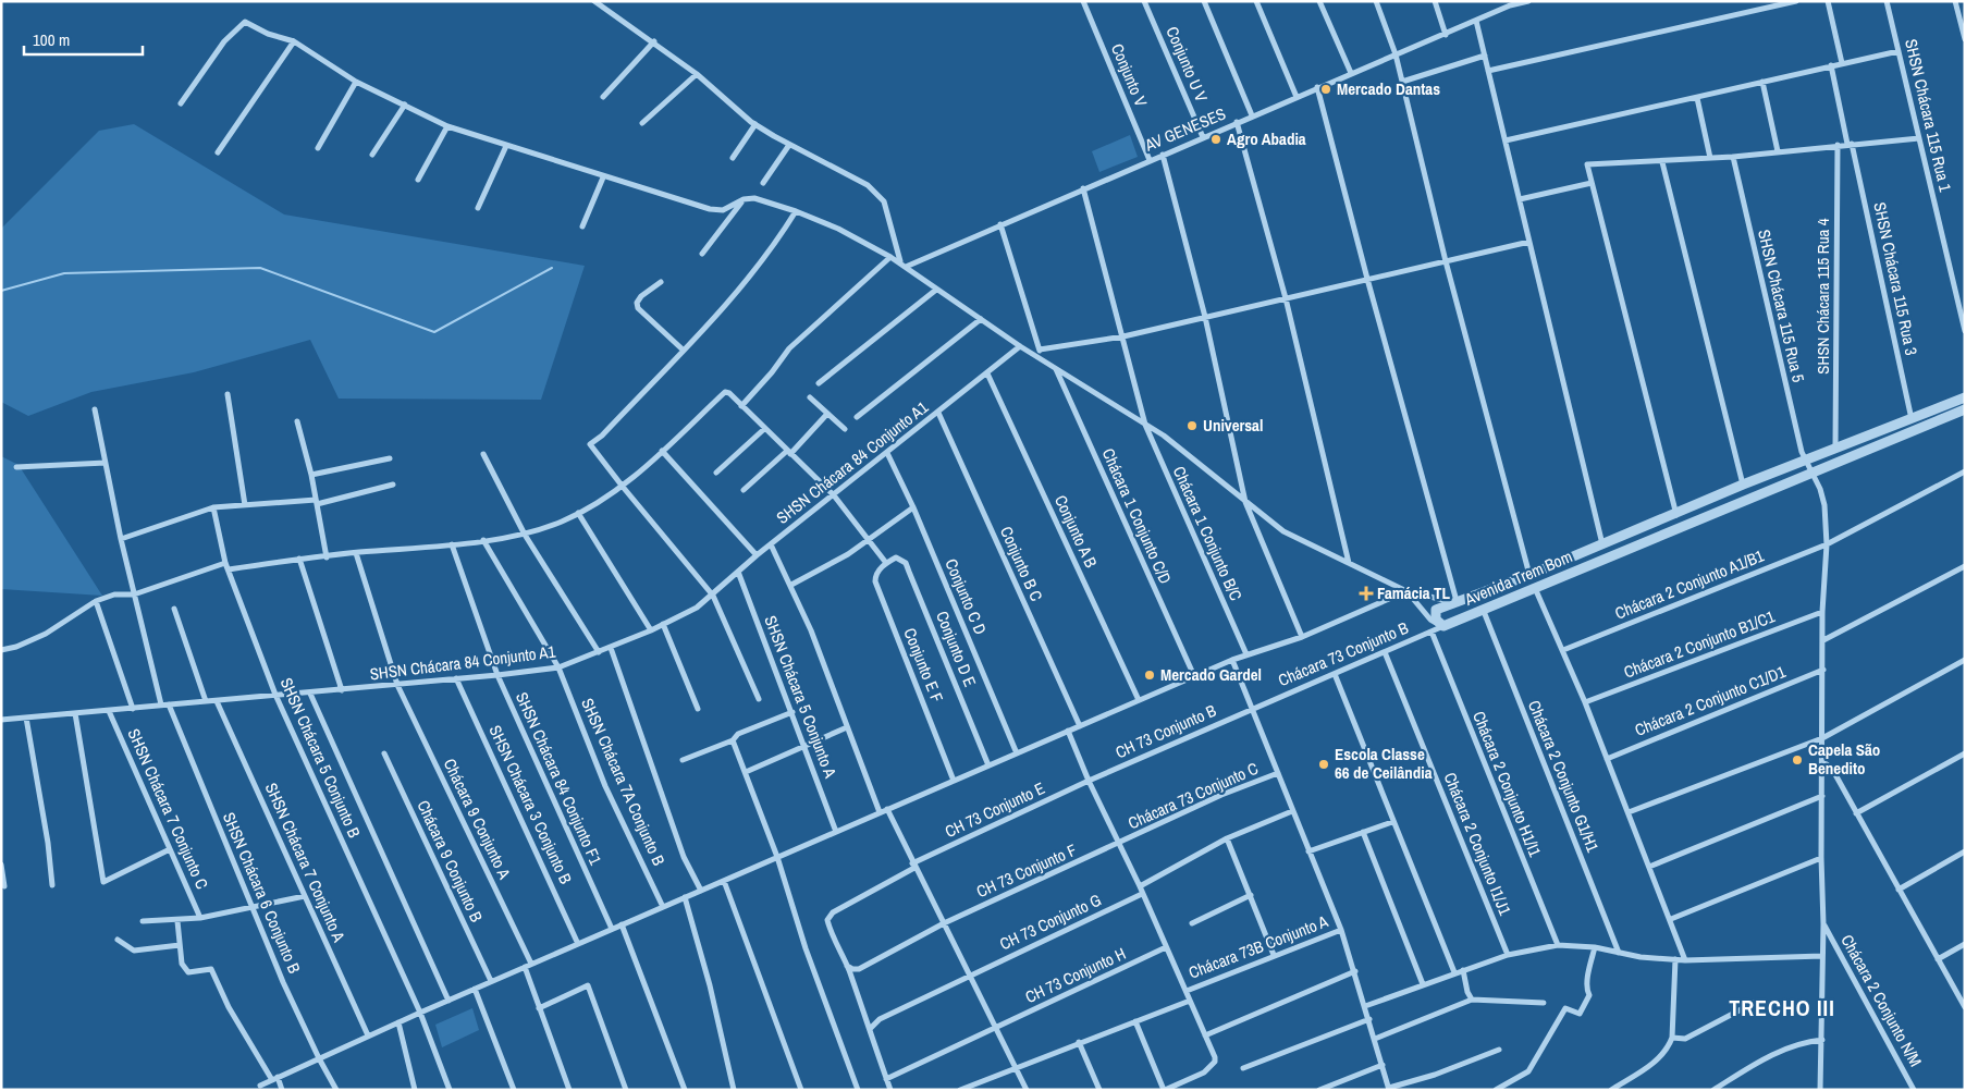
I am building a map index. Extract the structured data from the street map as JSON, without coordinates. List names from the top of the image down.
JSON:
{
  "streets": {
    "street": [
      "Conjunto U V",
      "Conjunto V",
      "SHSN Chácara 115 Rua 1",
      "AV GENESES",
      "SHSN Chácara 115 Rua 3",
      "SHSN Chácara 115 Rua 4",
      "SHSN Chácara 115 Rua 5",
      "SHSN Chácara 84 Conjunto A1",
      "Chácara 1 Conjunto C/D",
      "Conjunto A B",
      "Chácara 1 Conjunto B/C",
      "Conjunto B C",
      "Avenida Trem Bom",
      "Chácara 2 Conjunto A1/B1",
      "Conjunto C D",
      "Chácara 2 Conjunto B1/C1",
      "Conjunto D E",
      "Chácara 73 Conjunto B",
      "Conjunto E F",
      "SHSN Chácara 5 Conjunto A",
      "Chácara 2 Conjunto C1/D1",
      "CH 73 Conjunto B",
      "SHSN Chácara 5 Conjunto B",
      "Chácara 2 Conjunto G1/H1",
      "SHSN Chácara 84 Conjunto F1",
      "SHSN Chácara 7A Conjunto B",
      "Chácara 2 Conjunto H1/I1",
      "Chácara 73 Conjunto C",
      "SHSN Chácara 3 Conjunto B",
      "SHSN Chácara 7 Conjunto C",
      "CH 73 Conjunto E",
      "Chácara 9 Conjunto A",
      "Chácara 2 Conjunto I1/J1",
      "Chácara 9 Conjunto B",
      "SHSN Chácara 7 Conjunto A",
      "CH 73 Conjunto F",
      "SHSN Chácara 6 Conjunto B",
      "CH 73 Conjunto G",
      "Chácara 73B Conjunto A",
      "CH 73 Conjunto H",
      "Chácara 2 Conjunto N/M"
    ]
  },
  "crossings": [
    ["Conjunto U V", "AV GENESES"],
    ["Conjunto V", "AV GENESES"],
    ["AV GENESES", "Chácara 1 Conjunto B/C"],
    ["SHSN Chácara 115 Rua 3", "Avenida Trem Bom"],
    ["SHSN Chácara 115 Rua 4", "Avenida Trem Bom"],
    ["SHSN Chácara 115 Rua 5", "Avenida Trem Bom"],
    ["SHSN Chácara 84 Conjunto A1", "Conjunto A B"],
    ["SHSN Chácara 84 Conjunto A1", "Conjunto B C"],
    ["SHSN Chácara 84 Conjunto A1", "Conjunto C D"],
    ["SHSN Chácara 84 Conjunto A1", "SHSN Chácara 5 Conjunto A"],
    ["SHSN Chácara 84 Conjunto A1", "SHSN Chácara 5 Conjunto B"],
    ["SHSN Chácara 84 Conjunto A1", "SHSN Chácara 84 Conjunto F1"],
    ["SHSN Chácara 84 Conjunto A1", "SHSN Chácara 7A Conjunto B"],
    ["SHSN Chácara 84 Conjunto A1", "SHSN Chácara 3 Conjunto B"],
    ["SHSN Chácara 84 Conjunto A1", "SHSN Chácara 7 Conjunto C"],
    ["SHSN Chácara 84 Conjunto A1", "Chácara 9 Conjunto A"],
    ["SHSN Chácara 84 Conjunto A1", "SHSN Chácara 7 Conjunto A"],
    ["SHSN Chácara 84 Conjunto A1", "SHSN Chácara 6 Conjunto B"],
    ["Avenida Trem Bom", "Chácara 73 Conjunto B"],
    ["Avenida Trem Bom", "Chácara 2 Conjunto G1/H1"],
    ["Conjunto D E", "Conjunto E F"],
    ["Chácara 73 Conjunto B", "CH 73 Conjunto B"],
    ["Chácara 73 Conjunto B", "Chácara 2 Conjunto H1/I1"],
    ["Chácara 73 Conjunto B", "Chácara 2 Conjunto I1/J1"],
    ["CH 73 Conjunto B", "CH 73 Conjunto E"],
    ["Chácara 73 Conjunto C", "CH 73 Conjunto F"],
    ["CH 73 Conjunto E", "CH 73 Conjunto F"]
  ],
  "districts": ["TRECHO III"],
  "places": {
    "other": [
      "Mercado Dantas",
      "Agro Abadia",
      "Universal",
      "Mercado Gardel",
      "Capela São Benedito",
      "Escola Classe 66 de Ceilândia"
    ],
    "health": ["Famácia TL"]
  },
  "scale_bar": "100 m"
}
